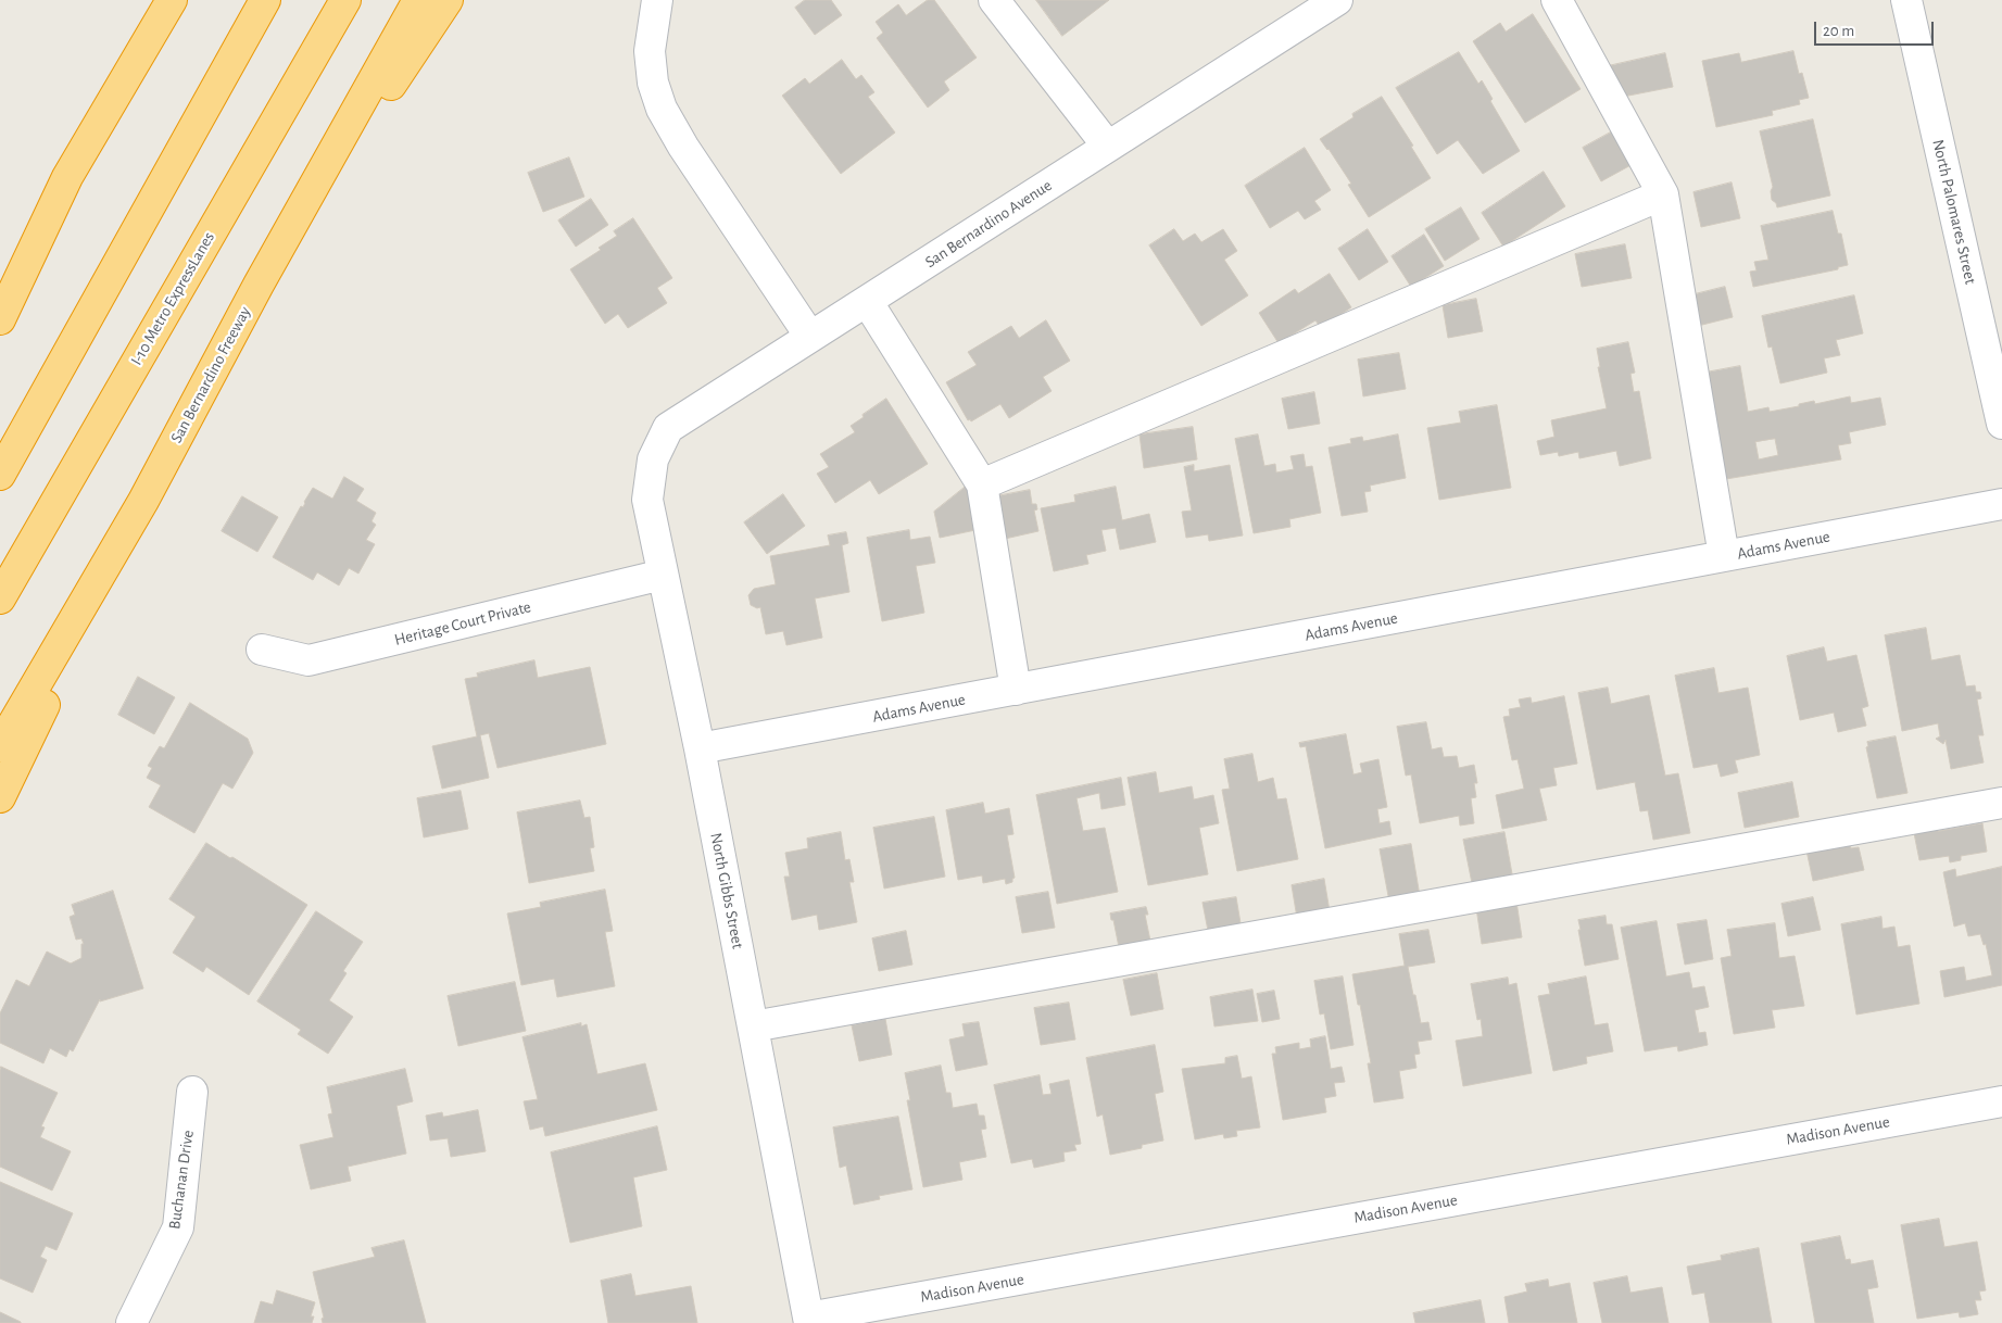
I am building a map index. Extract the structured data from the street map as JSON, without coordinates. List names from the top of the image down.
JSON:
{
  "streets": {
    "highway": ["I-10 Metro ExpressLanes", "San Bernardino Freeway"],
    "street": [
      "North Palomares Street",
      "San Bernardino Avenue",
      "Adams Avenue",
      "Heritage Court Private",
      "North Gibbs Street",
      "Madison Avenue",
      "Buchanan Drive"
    ]
  },
  "crossings": [
    ["San Bernardino Avenue", "North Gibbs Street"],
    ["Adams Avenue", "North Gibbs Street"],
    ["Heritage Court Private", "North Gibbs Street"],
    ["North Gibbs Street", "Madison Avenue"]
  ],
  "scale_bar": "20 m"
}
